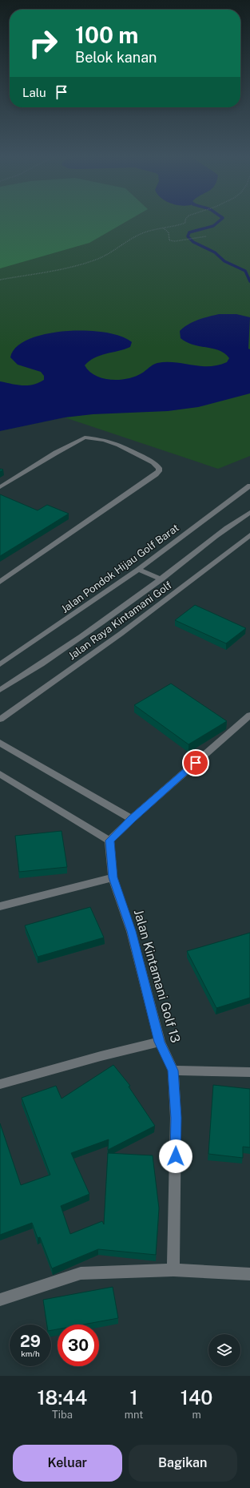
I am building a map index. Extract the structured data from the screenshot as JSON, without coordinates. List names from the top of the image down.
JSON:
{
  "streets": {
    "street": ["Jalan Pondok Hijau Golf Barat", "Jalan Raya Kintamani Golf", "Jalan Kintamani Golf 13"]
  },
  "page": {
    "turn": ["100 m", "Belok kanan"],
    "then": "Lalu",
    "speed": "29 km/h",
    "limit": "30",
    "eta": [
      "18:44",
      "Tiba",
      "1",
      "mnt",
      "140",
      "m"
    ],
    "buttons": ["Keluar", "Bagikan"]
  }
}
